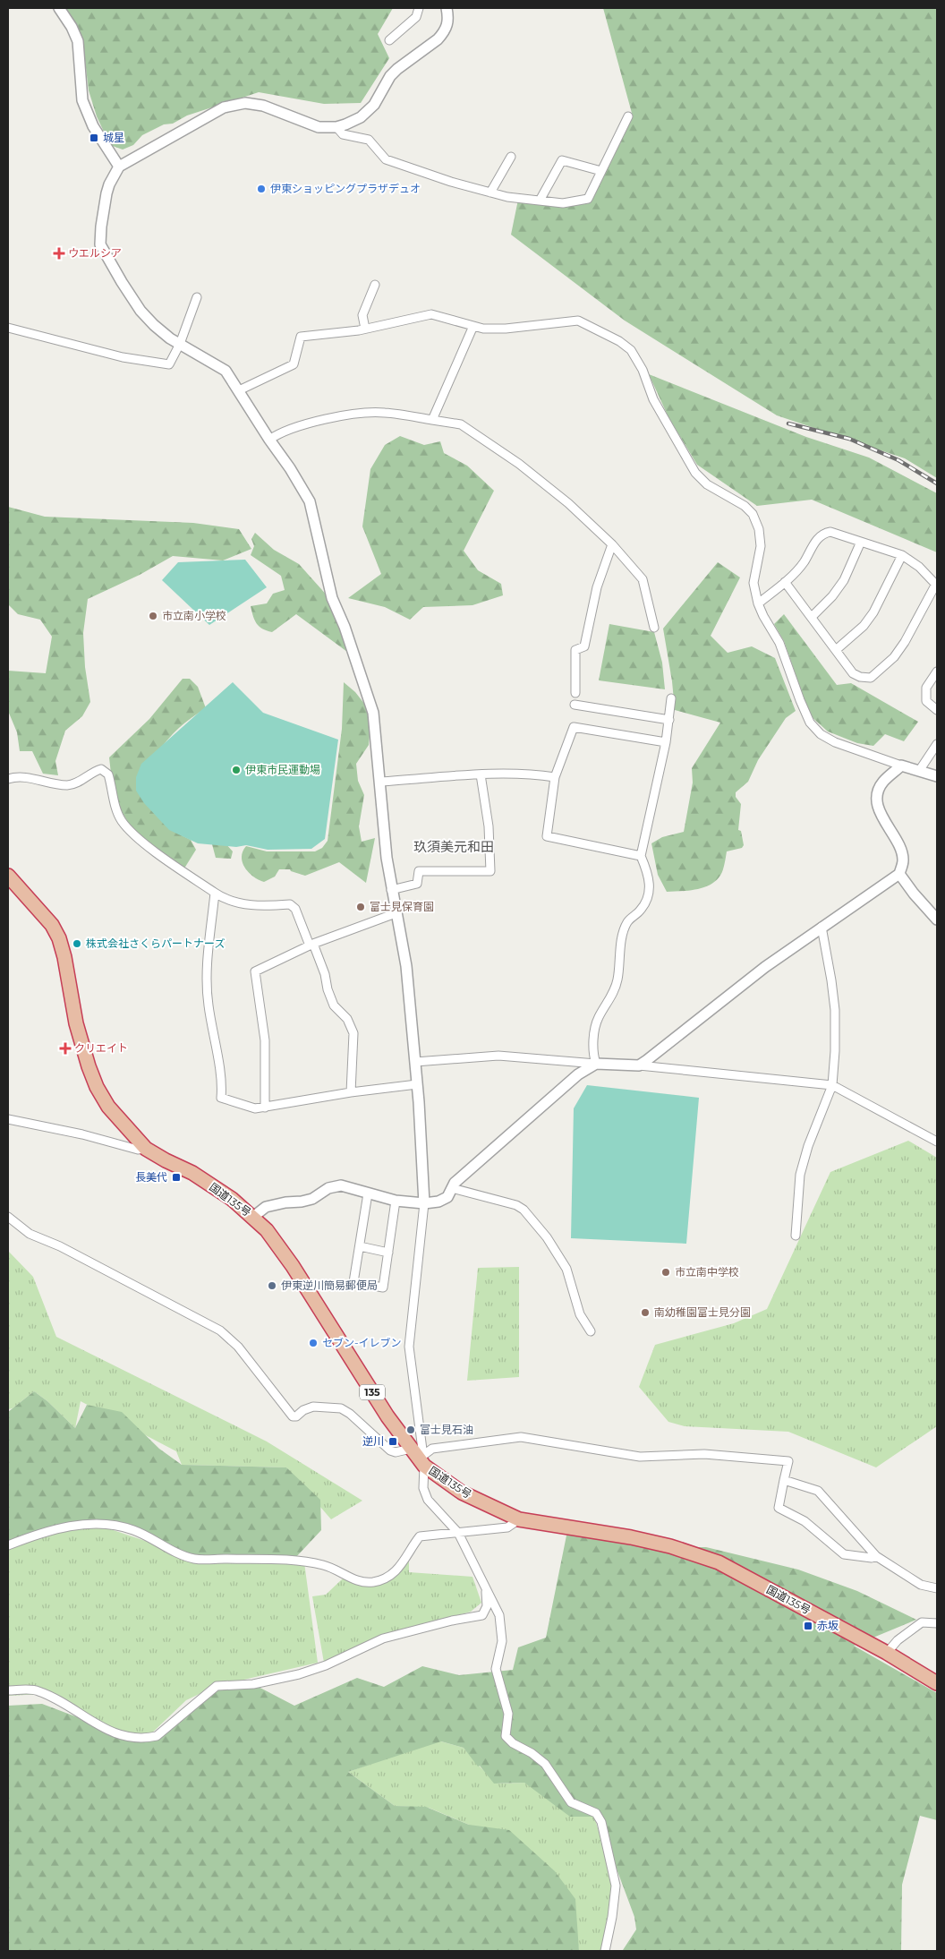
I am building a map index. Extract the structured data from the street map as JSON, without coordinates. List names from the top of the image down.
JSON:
{
  "streets": {
    "highway": ["国道135号", "135"]
  },
  "districts": ["玖須美元和田"],
  "places": {
    "transit": [
      "城星",
      "長美代",
      "逆川",
      "赤坂"
    ],
    "other": [
      "伊東ショッピングプラザデュオ",
      "市立南小学校",
      "伊東市民運動場",
      "富士見保育園",
      "株式会社さくらパートナーズ",
      "市立南中学校",
      "伊東逆川簡易郵便局",
      "南幼稚園富士見分園",
      "セブン-イレブン",
      "富士見石油"
    ],
    "health": ["ウエルシア", "クリエイト"]
  }
}
